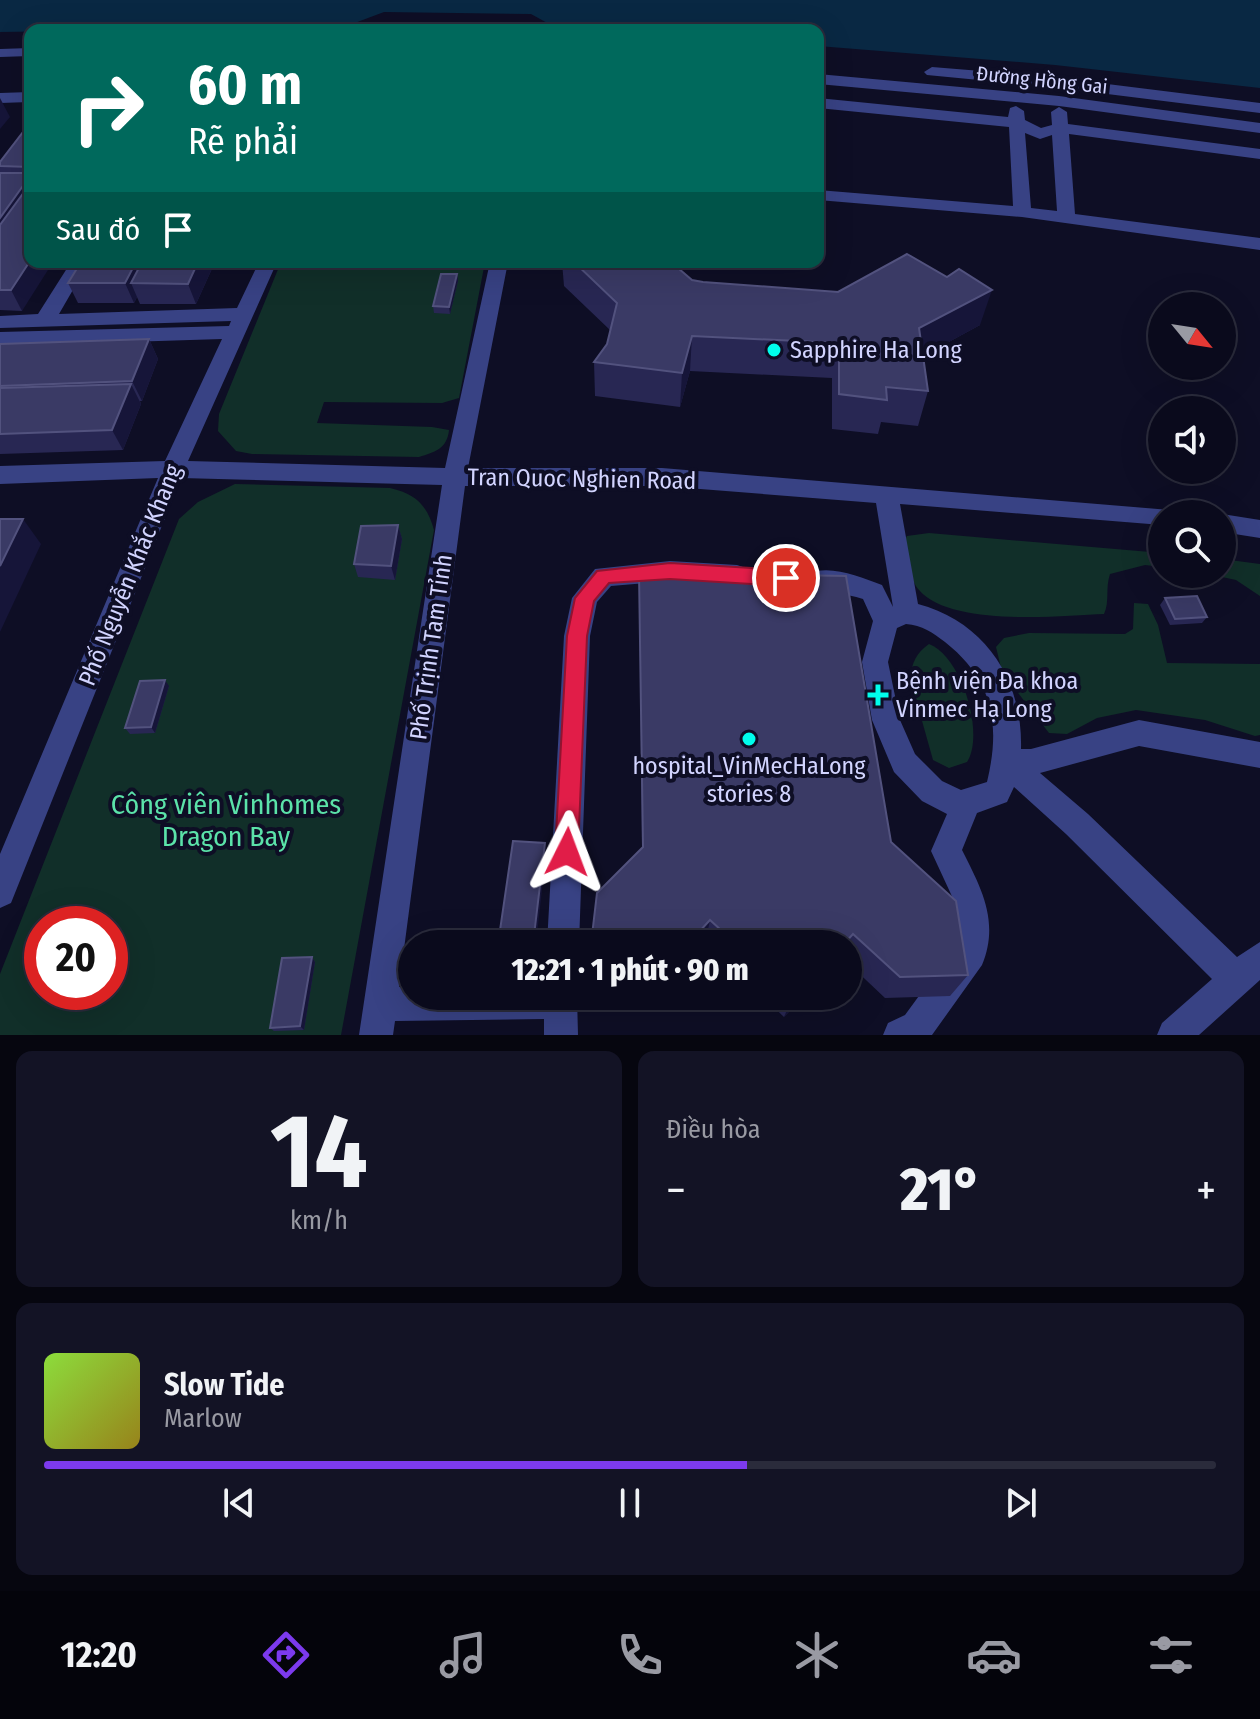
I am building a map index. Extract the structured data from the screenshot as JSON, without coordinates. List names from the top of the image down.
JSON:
{
  "streets": {
    "street": [
      "Đường Hồng Gai",
      "Tran Quoc Nghien Road",
      "Phố Nguyễn Khắc Khang",
      "Phố Trịnh Tam Tỉnh"
    ]
  },
  "crossings": [
    ["Tran Quoc Nghien Road", "Phố Nguyễn Khắc Khang"],
    ["Tran Quoc Nghien Road", "Phố Trịnh Tam Tỉnh"]
  ],
  "parks": ["Công viên Vinhomes Dragon Bay"],
  "places": {
    "other": ["Sapphire Ha Long", "hospital_VinMecHaLong stories 8"],
    "health": ["Bệnh viện Đa khoa Vinmec Hạ Long"]
  },
  "north": "bottom right",
  "page": {
    "turn": ["60 m", "Rẽ phải"],
    "then": "Sau đó",
    "limit": "20",
    "trip": "12:21 · 1 phút · 90 m",
    "tile": [
      ["14", "km/h"],
      "Điều hòa"
    ],
    "heat": ["−", "21°", "+"],
    "song": ["Slow Tide", "Marlow"],
    "tabs": "12:20"
  }
}
